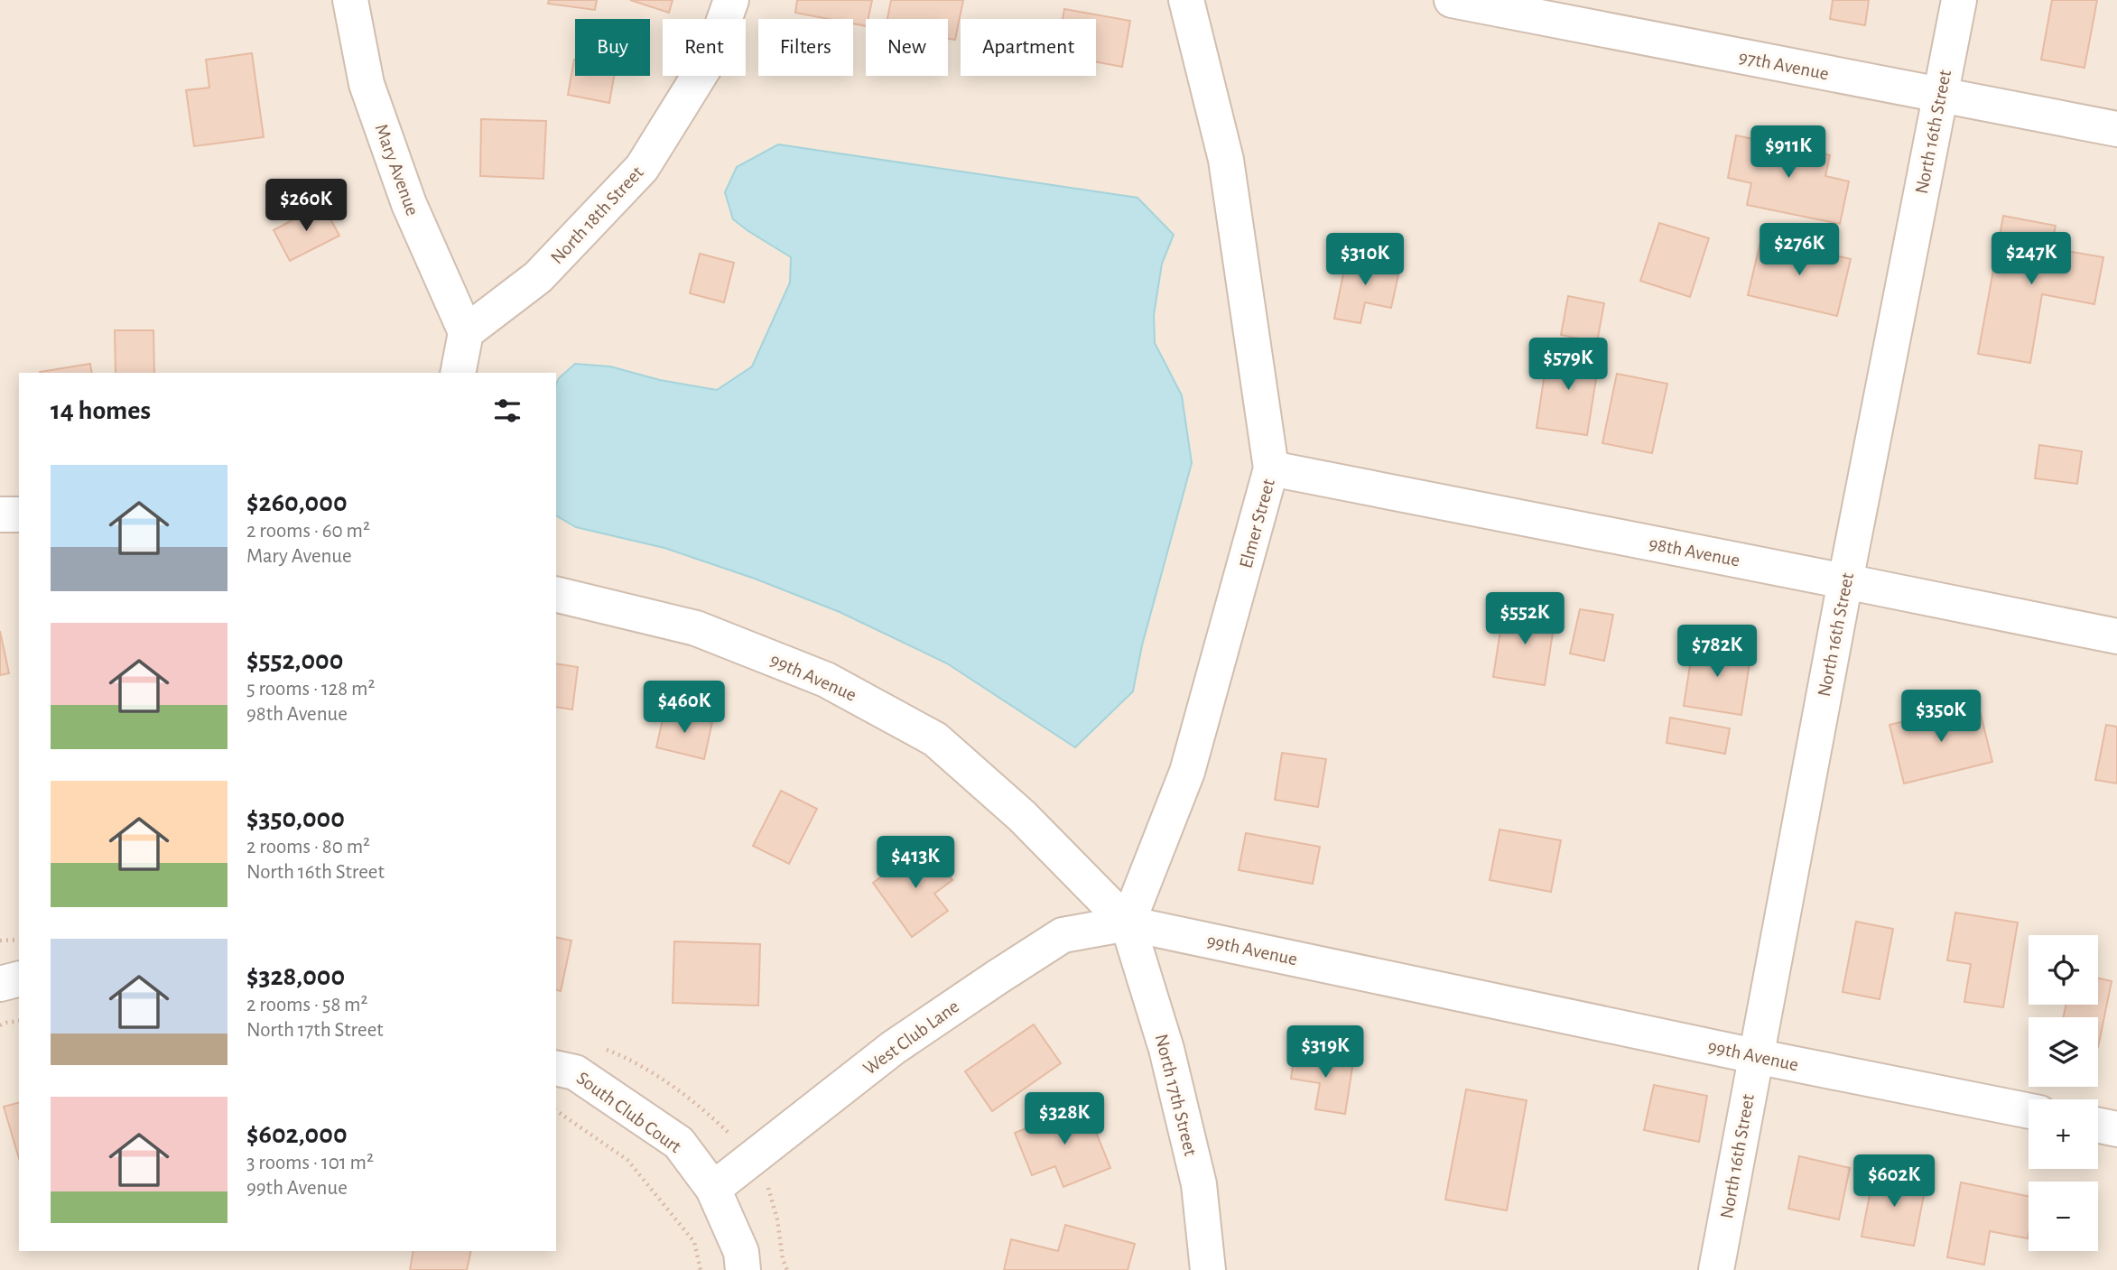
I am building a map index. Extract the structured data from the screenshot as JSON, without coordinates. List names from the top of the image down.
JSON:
{
  "streets": {
    "street": [
      "97th Avenue",
      "North 16th Street",
      "Mary Avenue",
      "North 18th Street",
      "Elmer Street",
      "98th Avenue",
      "99th Avenue",
      "West Club Lane",
      "North 17th Street",
      "South Club Court"
    ]
  },
  "crossings": [
    ["97th Avenue", "North 16th Street"],
    ["North 16th Street", "98th Avenue"],
    ["North 16th Street", "99th Avenue"],
    ["Mary Avenue", "North 18th Street"],
    ["Elmer Street", "98th Avenue"],
    ["Elmer Street", "99th Avenue"],
    ["Elmer Street", "West Club Lane"],
    ["Elmer Street", "North 17th Street"],
    ["99th Avenue", "West Club Lane"],
    ["99th Avenue", "North 17th Street"],
    ["West Club Lane", "North 17th Street"],
    ["West Club Lane", "South Club Court"]
  ],
  "page": {
    "chip": [
      "Buy",
      "Rent",
      "Filters",
      "New",
      "Apartment"
    ],
    "price": [
      "$911K",
      "$260K",
      "$276K",
      "$247K",
      "$310K",
      "$579K",
      "$552K",
      "$782K",
      "$460K",
      "$350K",
      "$413K",
      "$319K",
      "$328K",
      "$602K"
    ],
    "heading": "14 homes",
    "list": [
      {
        "name": "$260,000",
        "note": "2 rooms · 60 m² · Mary Avenue"
      },
      {
        "name": "$552,000",
        "note": "5 rooms · 128 m² · 98th Avenue"
      },
      {
        "name": "$350,000",
        "note": "2 rooms · 80 m² · North 16th Street"
      },
      {
        "name": "$328,000",
        "note": "2 rooms · 58 m² · North 17th Street"
      },
      {
        "name": "$602,000",
        "note": "3 rooms · 101 m² · 99th Avenue"
      }
    ],
    "map_buttons": ["+", "−"]
  }
}
